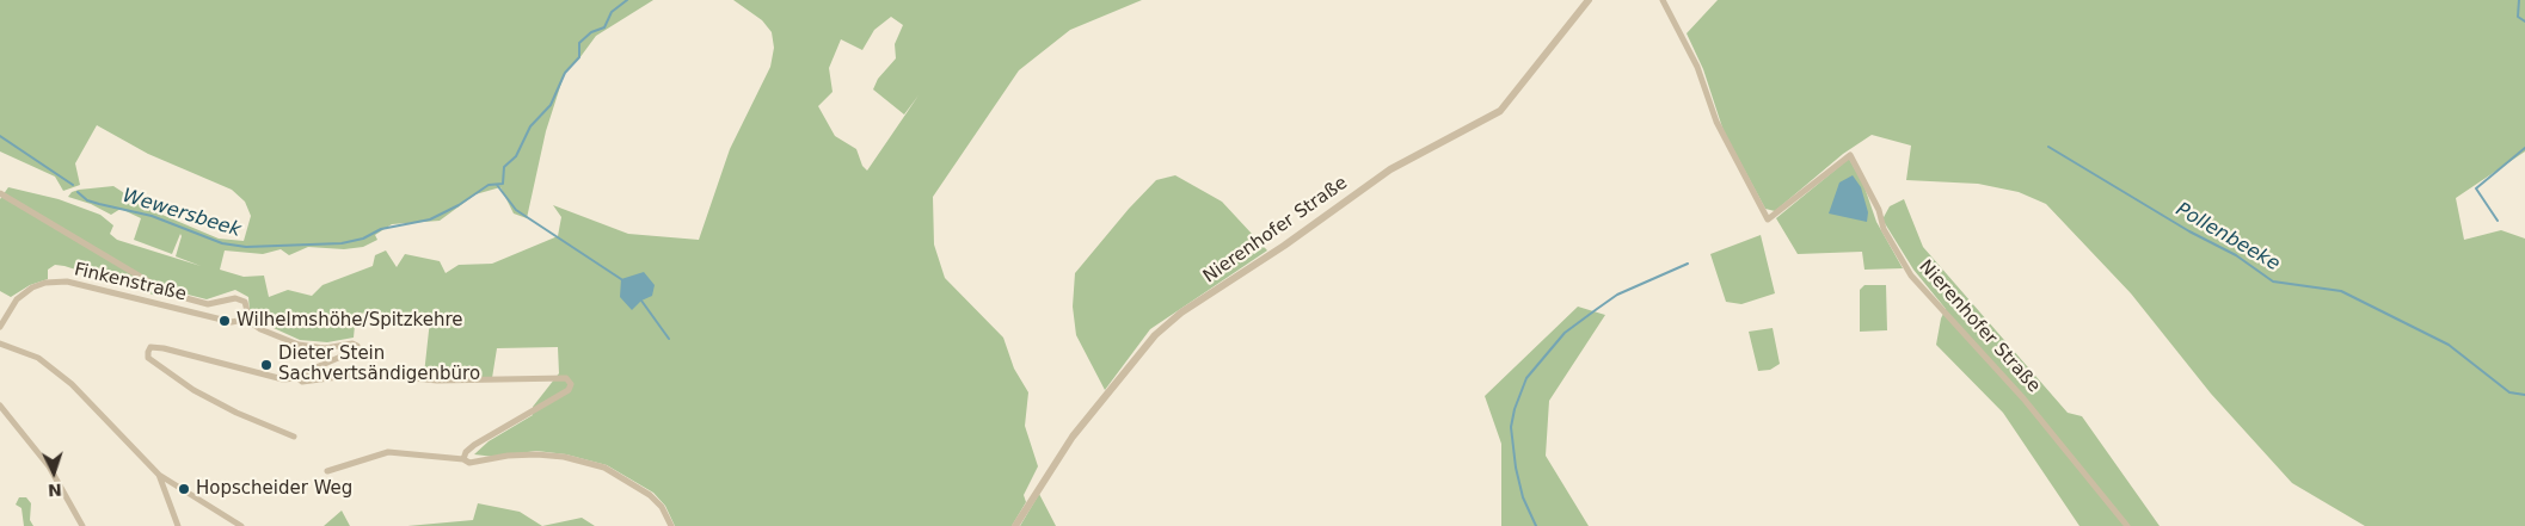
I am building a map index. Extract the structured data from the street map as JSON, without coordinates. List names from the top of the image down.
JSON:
{
  "streets": {
    "street": ["Nierenhofer Straße", "Finkenstraße"]
  },
  "water": ["Wewersbeek", "Pollenbeeke"],
  "places": ["Wilhelmshöhe/Spitzkehre", "Dieter Stein Sachvertsändigenbüro", "Hopscheider Weg"],
  "north": "bottom"
}
